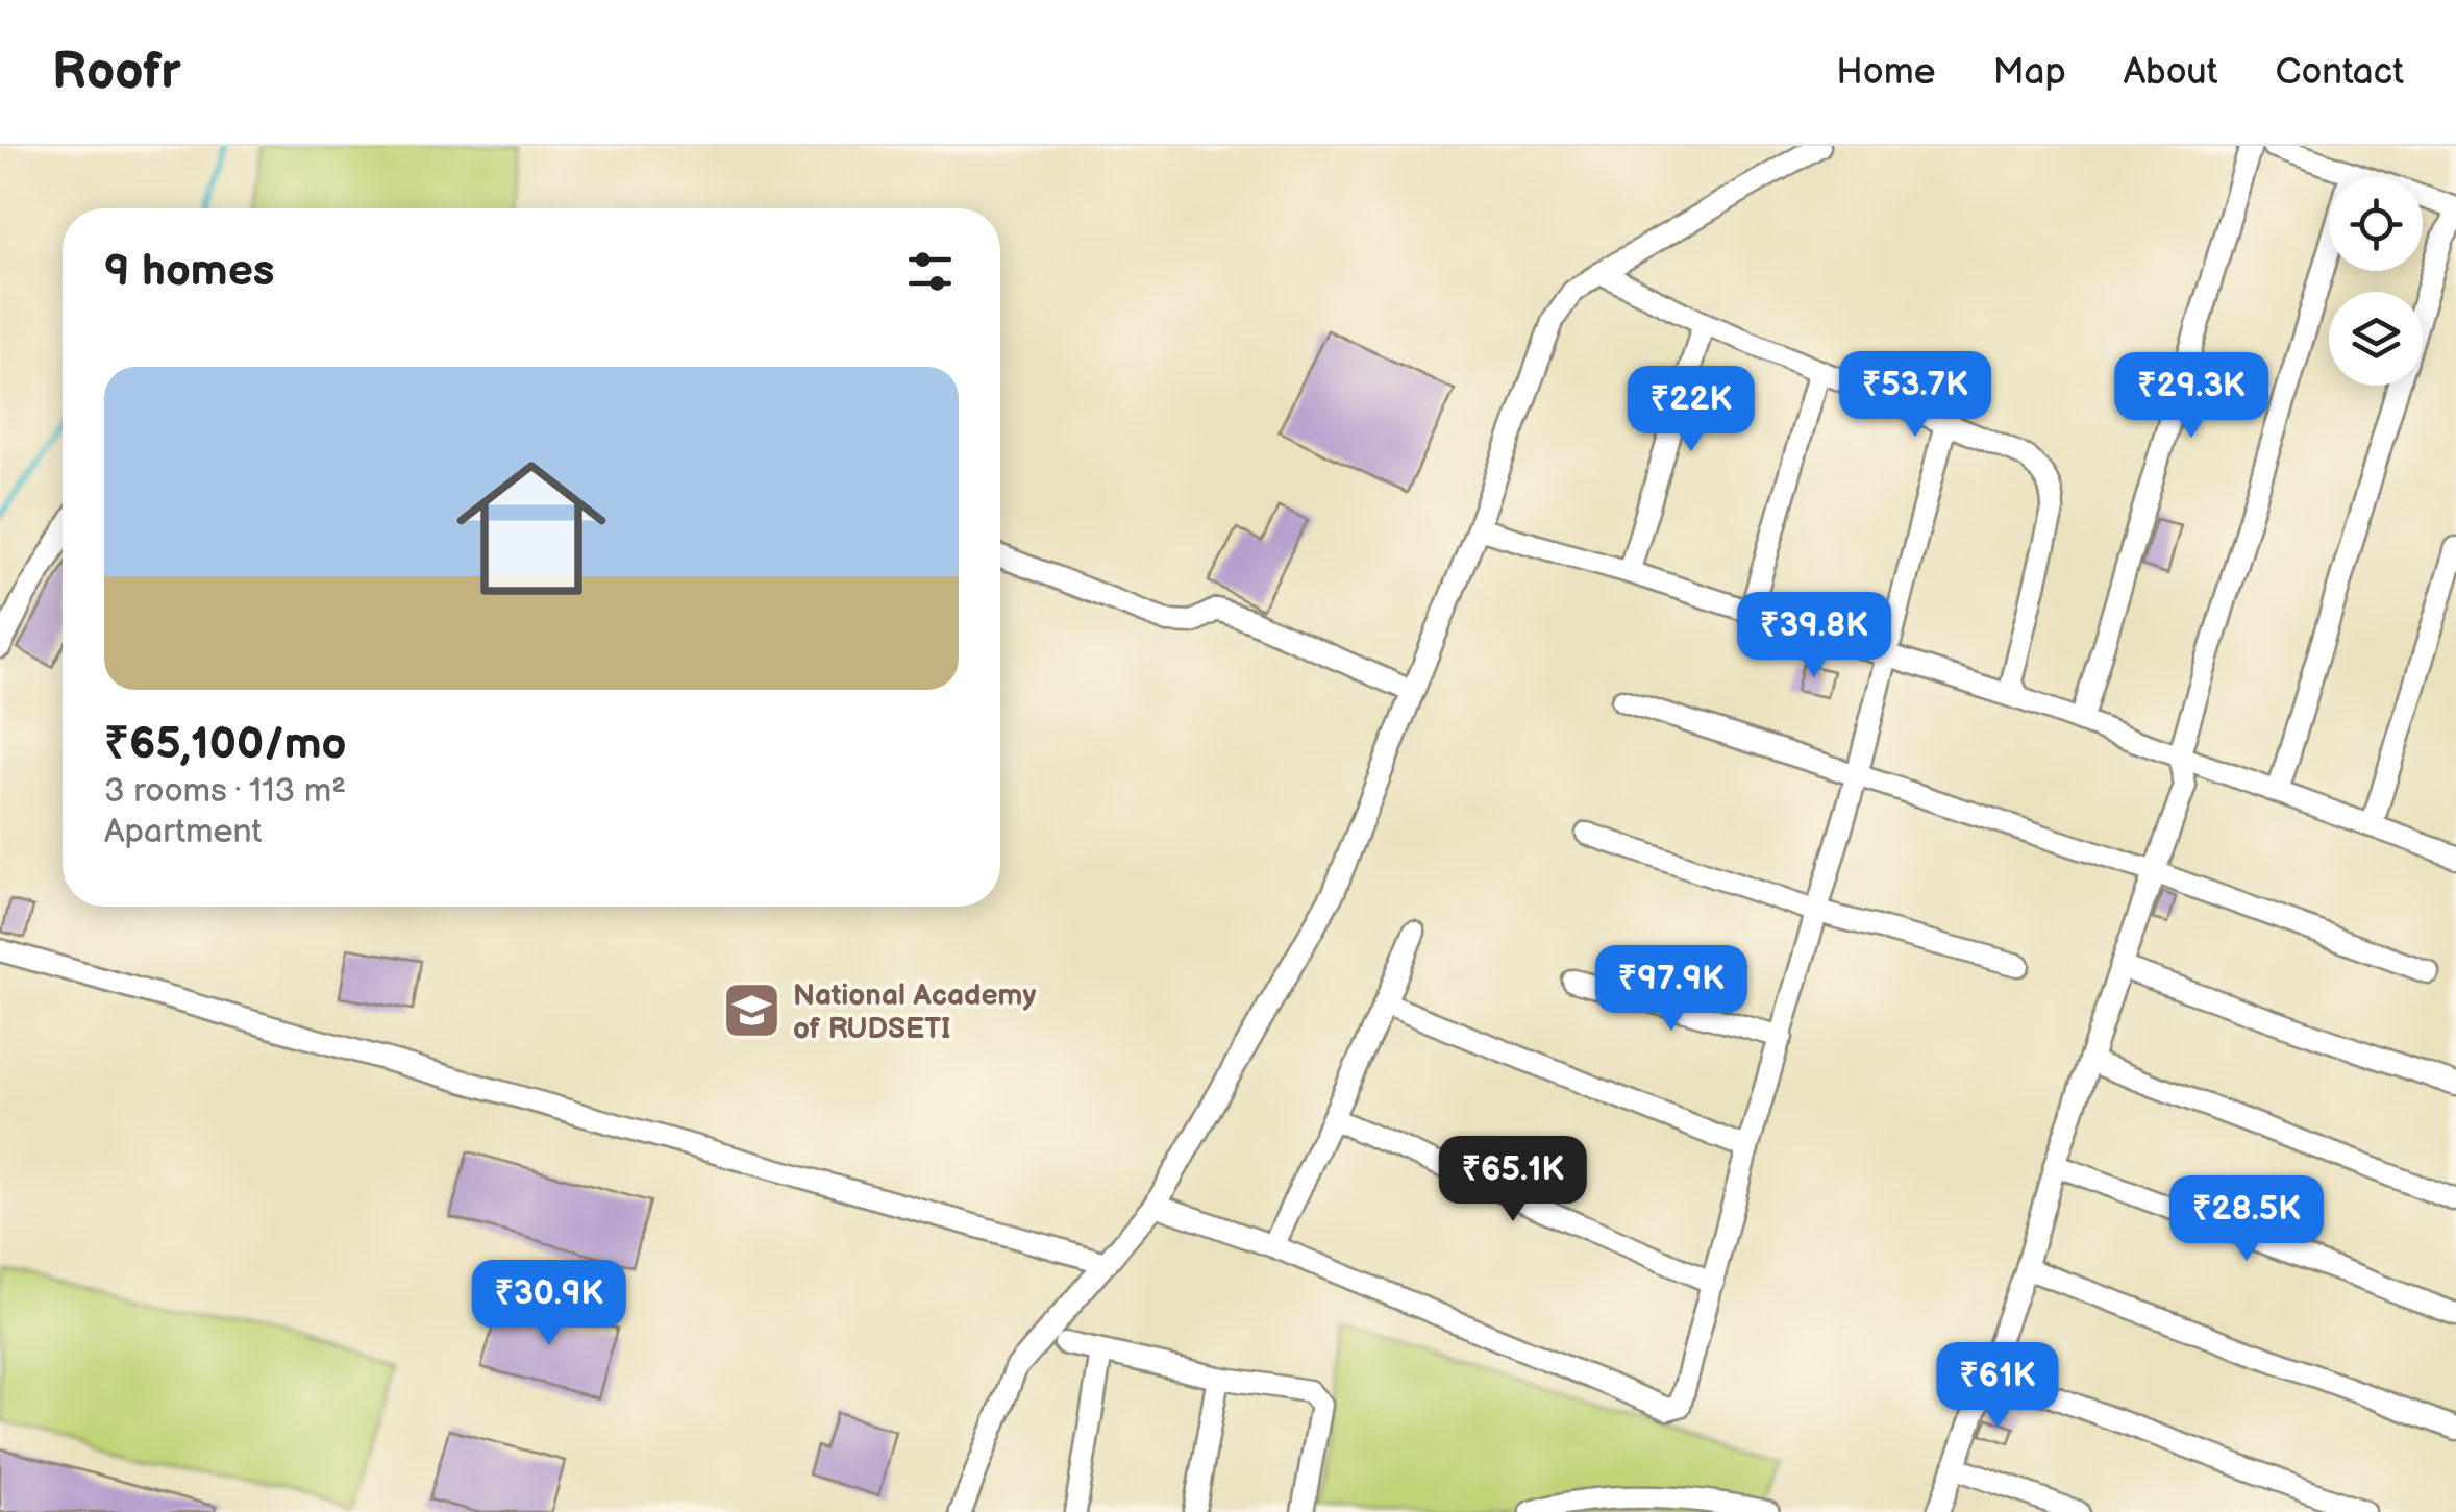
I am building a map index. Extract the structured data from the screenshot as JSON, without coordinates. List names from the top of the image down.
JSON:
{
  "places": {
    "school or university": ["National Academy of RUDSETI"]
  },
  "page": {
    "header": "Roofr",
    "nav": [
      "Home",
      "Map",
      "About",
      "Contact"
    ],
    "heading": "9 homes",
    "list": [
      {
        "name": "₹65,100/mo",
        "note": "3 rooms · 113 m² · Apartment"
      }
    ],
    "price": [
      "₹53.7K",
      "₹29.3K",
      "₹22K",
      "₹39.8K",
      "₹97.9K",
      "₹65.1K",
      "₹28.5K",
      "₹30.9K",
      "₹61K"
    ]
  }
}
